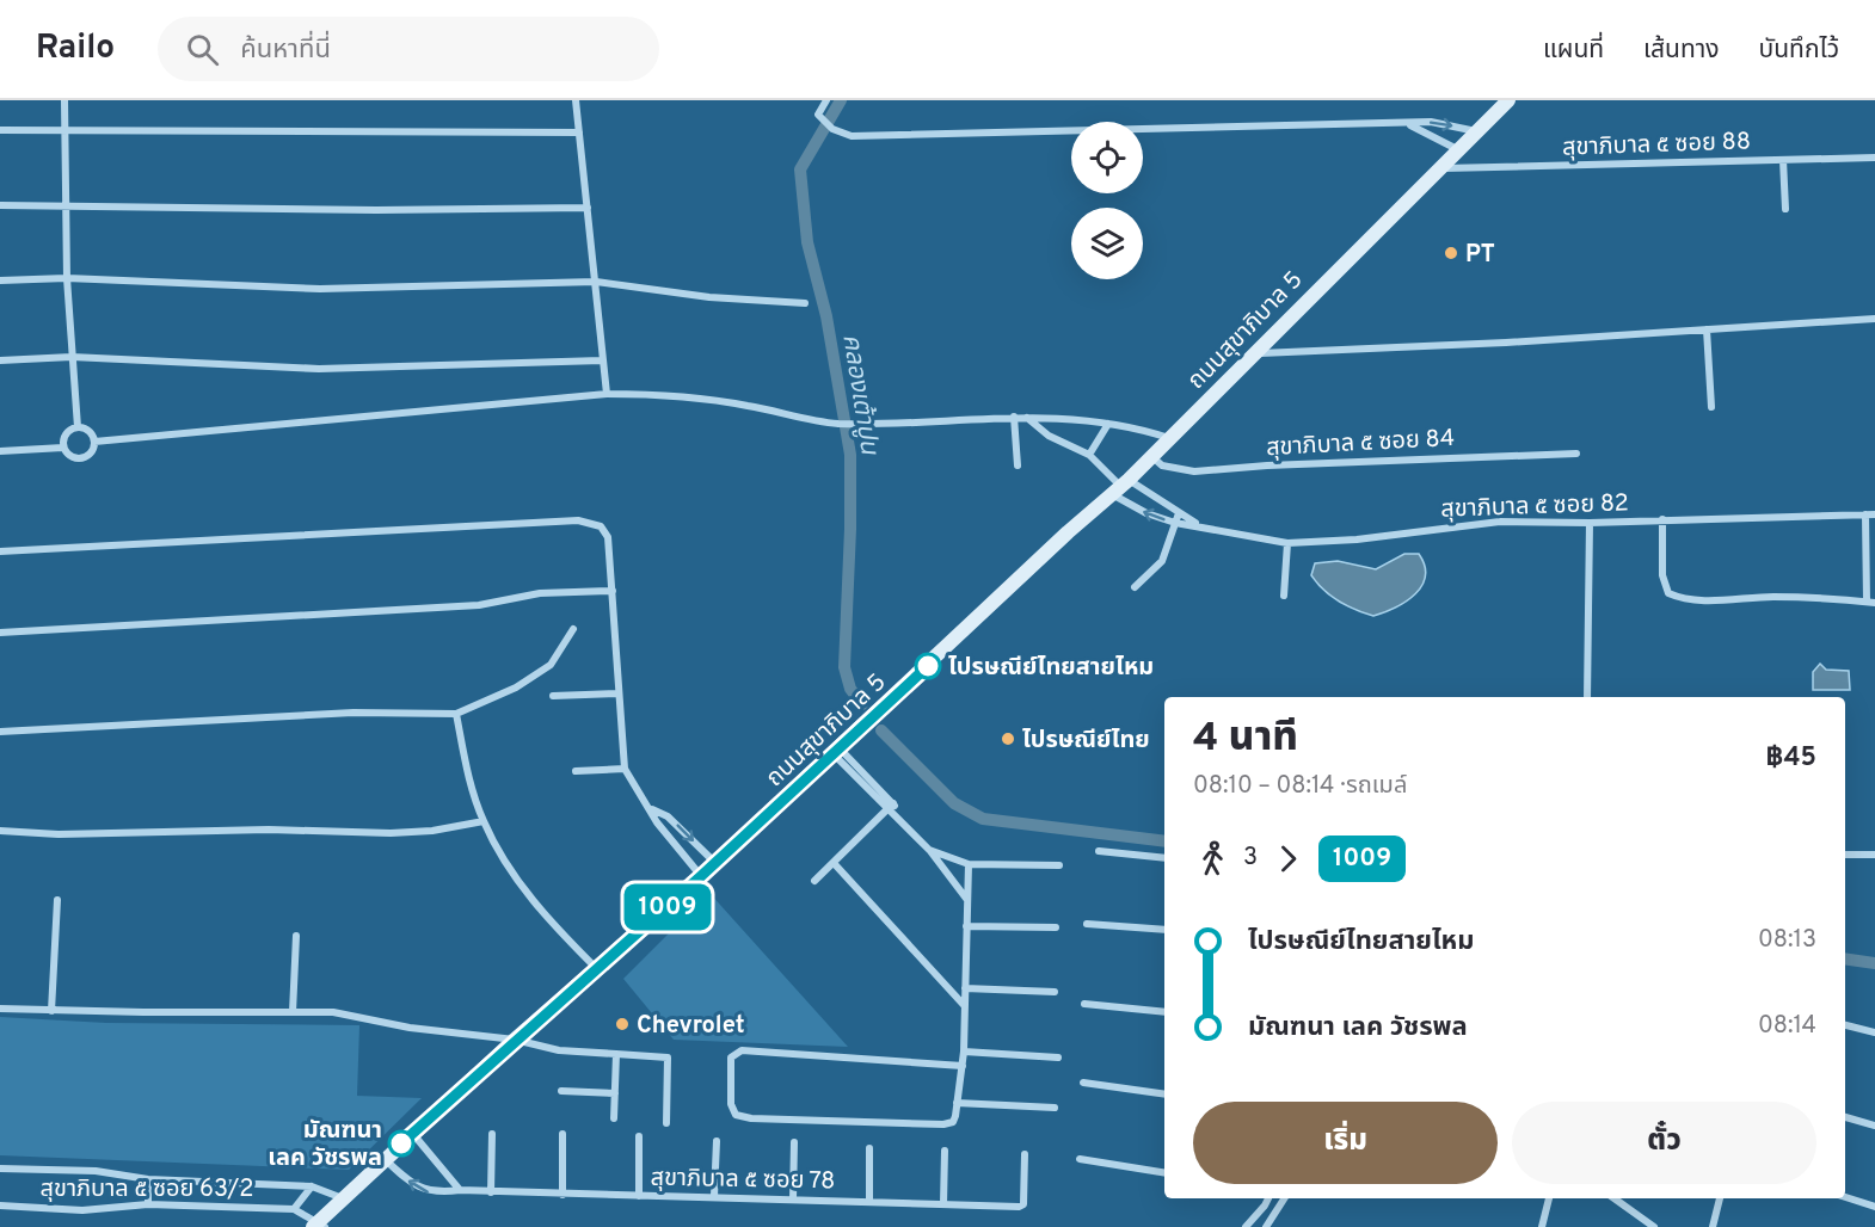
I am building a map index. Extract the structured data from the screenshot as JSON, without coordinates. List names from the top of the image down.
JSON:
{
  "streets": {
    "main road": ["ถนนสุขาภิบาล 5"],
    "street": [
      "สุขาภิบาล ๕ ซอย 88",
      "สุขาภิบาล ๕ ซอย 84",
      "สุขาภิบาล ๕ ซอย 82",
      "สุขาภิบาล ๕ ซอย 78",
      "สุขาภิบาล ๕ ซอย 63/2"
    ]
  },
  "crossings": [
    ["สุขาภิบาล ๕ ซอย 88", "ถนนสุขาภิบาล 5"],
    ["ถนนสุขาภิบาล 5", "สุขาภิบาล ๕ ซอย 84"],
    ["ถนนสุขาภิบาล 5", "สุขาภิบาล ๕ ซอย 82"],
    ["ถนนสุขาภิบาล 5", "สุขาภิบาล ๕ ซอย 78"]
  ],
  "water": ["คลองเต้าปูน"],
  "places": [
    "PT",
    "ไปรษณีย์ไทยสายไหม",
    "ไปรษณีย์ไทย",
    "Chevrolet",
    "มัณฑนา เลค วัชรพล"
  ],
  "lines": ["bus line 1009"],
  "page": {
    "header": "Railo",
    "search": "ค้นหาที่นี่",
    "nav": ["แผนที่", "เส้นทาง", "บันทึกไว้"],
    "on_map": "1009",
    "heading": ["4 นาที", "08:10 – 08:14 · รถเมล์", "฿45"],
    "legs": ["3", "1009"],
    "list": [
      {
        "name": "ไปรษณีย์ไทยสายไหม",
        "value": "08:13"
      },
      {
        "name": "มัณฑนา เลค วัชรพล",
        "value": "08:14"
      }
    ],
    "buttons": ["เริ่ม", "ตั๋ว"]
  }
}
